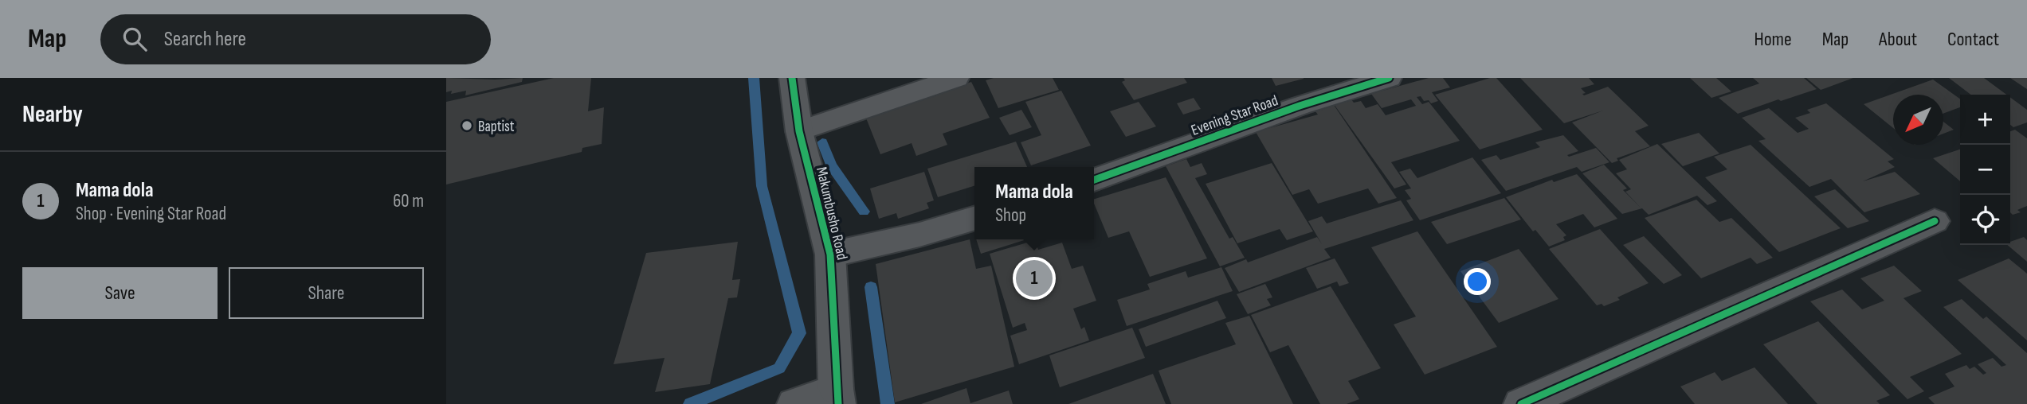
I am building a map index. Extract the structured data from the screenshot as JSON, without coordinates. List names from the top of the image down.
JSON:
{
  "streets": {
    "street": ["Evening Star Road", "Makumbusho Road"]
  },
  "places": ["Baptist"],
  "north": "bottom left",
  "page": {
    "header": "Map",
    "search": "Search here",
    "nav": [
      "Home",
      "Map",
      "About",
      "Contact"
    ],
    "heading": "Nearby",
    "map_buttons": ["+", "−"],
    "list": [
      {
        "mark": "1",
        "name": "Mama dola",
        "note": "Shop · Evening Star Road",
        "value": "60 m"
      }
    ],
    "popup": ["Mama dola", "Shop"],
    "buttons": ["Save", "Share"],
    "pins": "1"
  }
}
